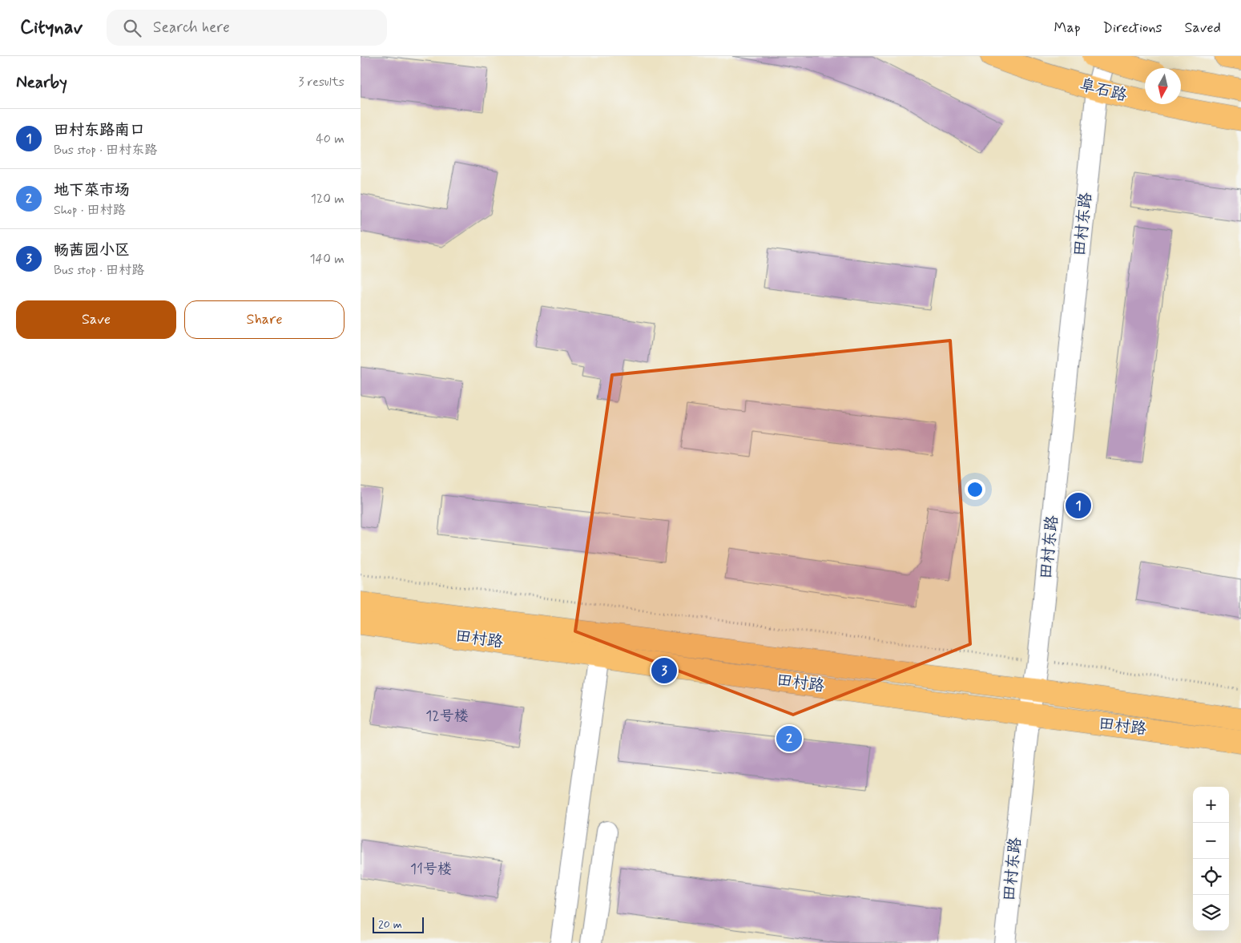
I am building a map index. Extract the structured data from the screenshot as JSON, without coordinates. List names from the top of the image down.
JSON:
{
  "streets": {
    "main road": ["阜石路", "田村路"],
    "street": ["田村东路"]
  },
  "crossings": [
    ["阜石路", "田村东路"],
    ["田村东路", "田村路"]
  ],
  "house_numbers": ["12号楼", "11号楼"],
  "scale_bar": "20 m",
  "north": "bottom",
  "page": {
    "header": "Citynav",
    "search": "Search here",
    "nav": ["Map", "Directions", "Saved"],
    "heading": ["Nearby", "3 results"],
    "list": [
      {
        "mark": "1",
        "name": "田村东路南口",
        "note": "Bus stop · 田村东路",
        "value": "40 m"
      },
      {
        "mark": "2",
        "name": "地下菜市场",
        "note": "Shop · 田村路",
        "value": "120 m"
      },
      {
        "mark": "3",
        "name": "畅茜园小区",
        "note": "Bus stop · 田村路",
        "value": "140 m"
      }
    ],
    "buttons": ["Save", "Share"],
    "pins": ["1", "3", "2"],
    "map_buttons": ["+", "−"],
    "scale": "20 m"
  }
}
